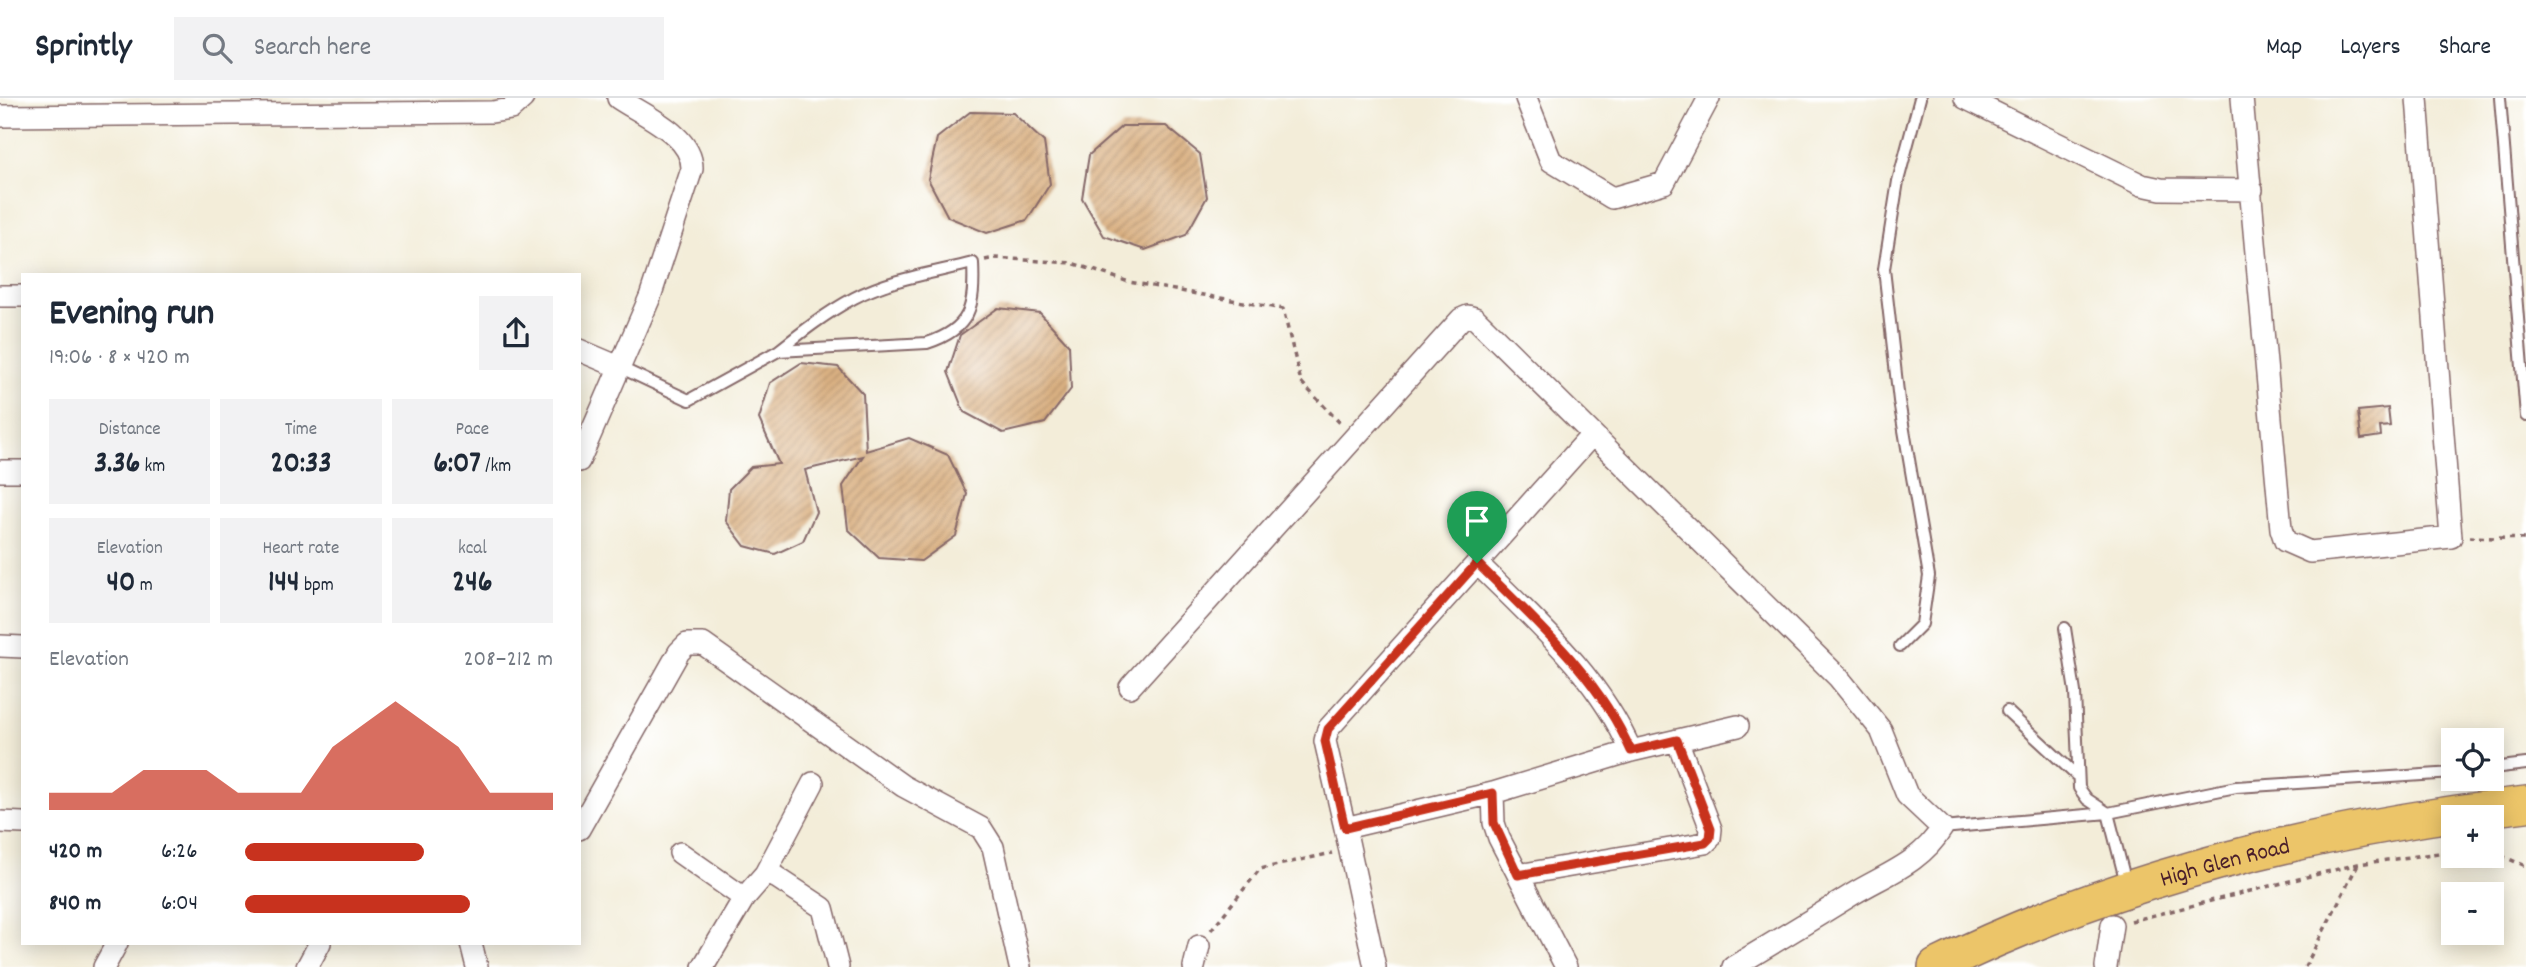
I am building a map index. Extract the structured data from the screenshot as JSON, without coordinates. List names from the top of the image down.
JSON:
{
  "streets": {
    "main road": ["High Glen Road"]
  },
  "page": {
    "header": "Sprintly",
    "search": "Search here",
    "nav": ["Map", "Layers", "Share"],
    "heading": ["Evening run", "19:06 · 8 × 420 m"],
    "stats": [
      ["Distance", "3.36 km"],
      ["Time", "20:33"],
      ["Pace", "6:07 /km"],
      ["Elevation", "40 m"],
      ["Heart rate", "144 bpm"],
      ["kcal", "246"]
    ],
    "chart": ["Elevation", "208–212 m"],
    "map_buttons": ["+", "−"],
    "list": [
      {
        "name": "420 m",
        "note": "6:26"
      },
      {
        "name": "840 m",
        "note": "6:04"
      }
    ]
  }
}
